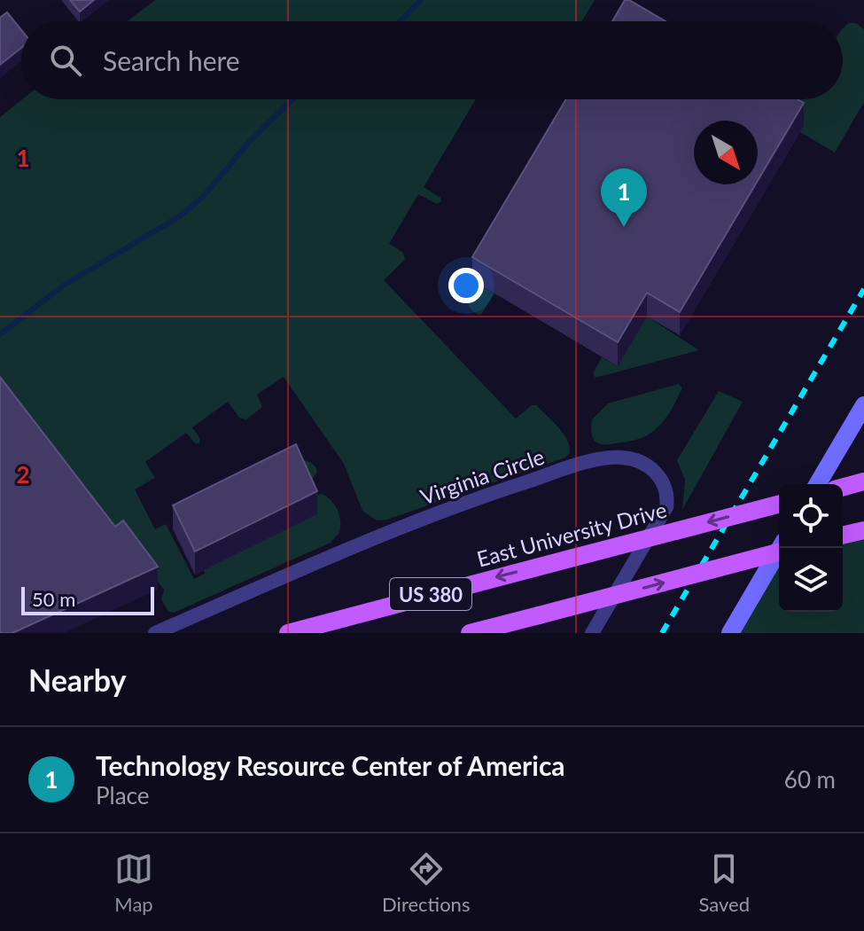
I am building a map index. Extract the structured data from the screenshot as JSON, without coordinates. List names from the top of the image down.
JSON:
{
  "streets": {
    "main road": ["East University Drive", "US 380"],
    "street": ["Virginia Circle"]
  },
  "scale_bar": "50 m",
  "north": "bottom right",
  "page": {
    "search": "Search here",
    "pins": "1",
    "scale": "50 m",
    "heading": "Nearby",
    "list": [
      {
        "mark": "1",
        "name": "Technology Resource Center of America",
        "note": "Place",
        "value": "60 m"
      }
    ],
    "nav": ["Map", "Directions", "Saved"]
  },
  "grid": {
    "rows": ["1", "2"]
  }
}
